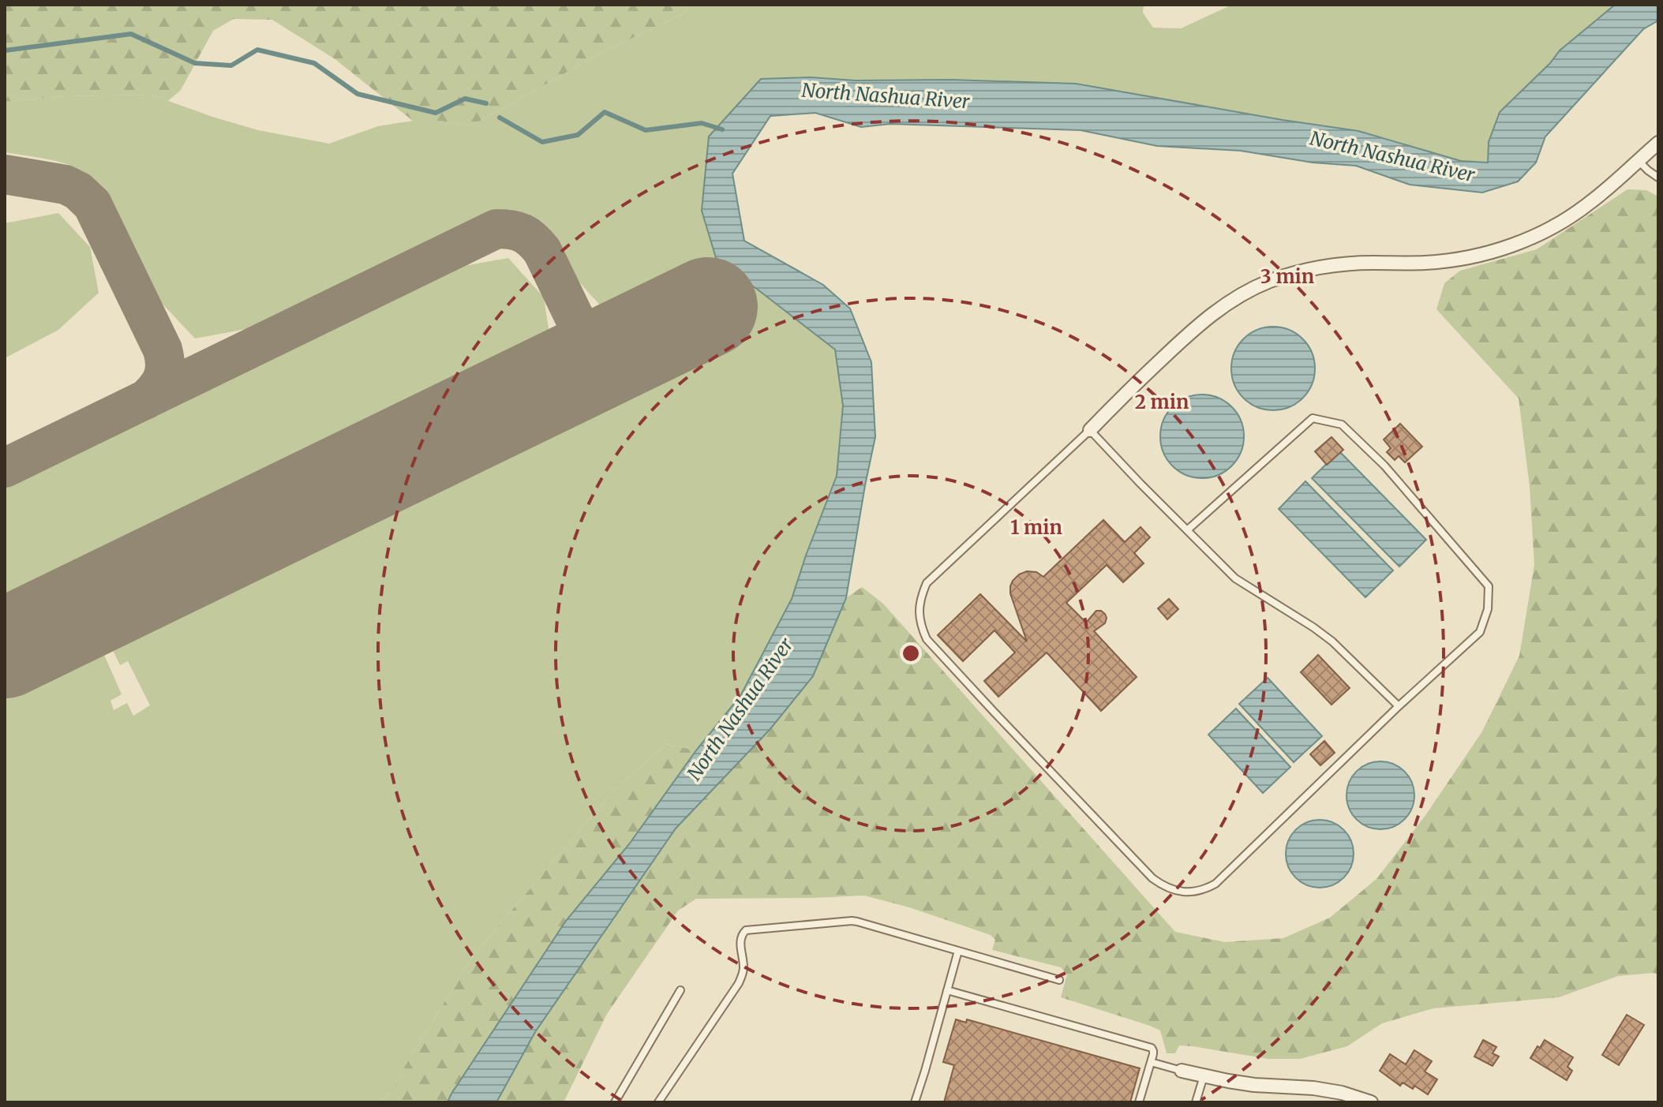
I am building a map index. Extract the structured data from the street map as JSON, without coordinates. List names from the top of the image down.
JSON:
{
  "water": ["North Nashua River"],
  "rings": ["3 min", "2 min", "1 min"]
}
